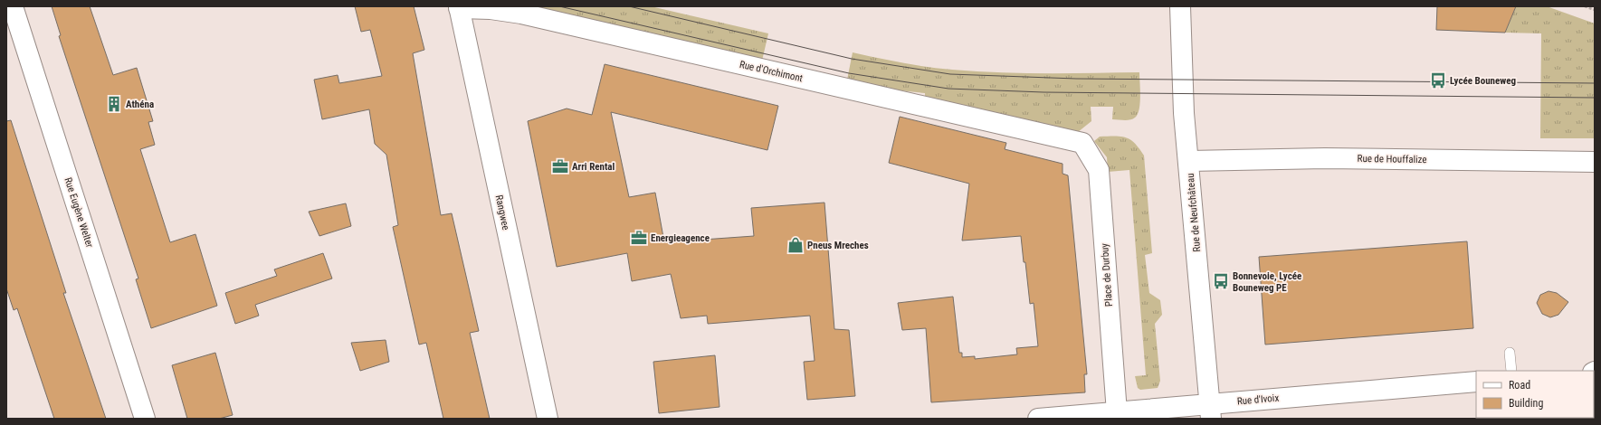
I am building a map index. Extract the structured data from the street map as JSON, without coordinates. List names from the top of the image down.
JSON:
{
  "streets": {
    "street": [
      "Rue d'Orchimont",
      "Rue de Houffalize",
      "Rue Eugène Welter",
      "Rangwee",
      "Rue de Neufchâteau",
      "Place de Durbuy",
      "Rue d'Ivoix"
    ]
  },
  "crossings": [
    ["Rue d'Orchimont", "Rangwee"],
    ["Rue d'Orchimont", "Place de Durbuy"],
    ["Rue de Houffalize", "Rue de Neufchâteau"],
    ["Rue de Neufchâteau", "Rue d'Ivoix"],
    ["Place de Durbuy", "Rue d'Ivoix"]
  ],
  "places": {
    "bus stop": ["Lycée Bouneweg", "Bonnevoie, Lycée Bouneweg PE"],
    "building": ["Athéna"],
    "office": ["Arri Rental", "Energieagence"],
    "shop": ["Pneus Mreches"]
  },
  "legend": ["Road", "Building"]
}
